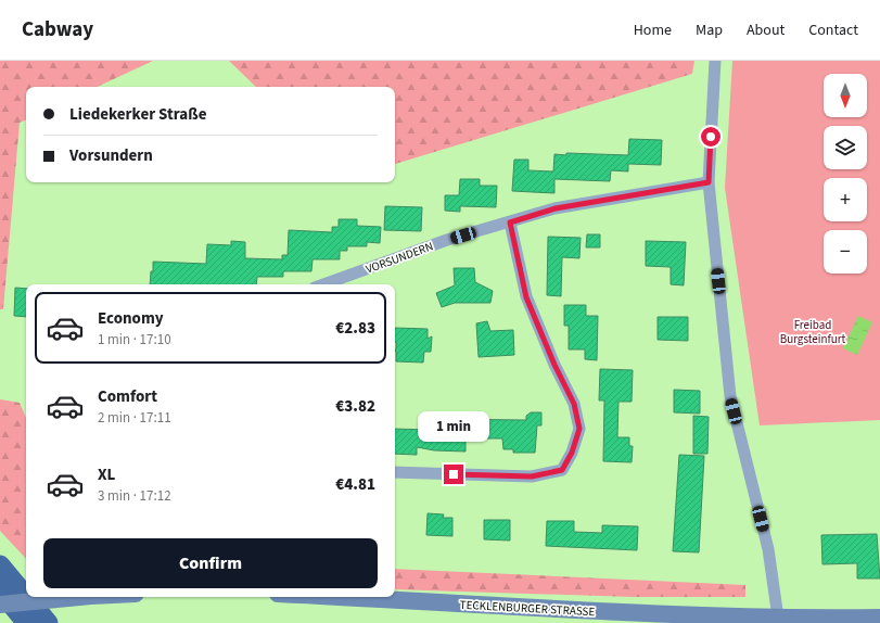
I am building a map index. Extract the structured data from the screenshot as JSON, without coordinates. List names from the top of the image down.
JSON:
{
  "streets": {
    "main road": ["TECKLENBURGER STRASSE"],
    "street": ["VORSUNDERN"]
  },
  "parks": ["Freibad Burgsteinfurt"],
  "north": "bottom",
  "page": {
    "header": "Cabway",
    "nav": [
      "Home",
      "Map",
      "About",
      "Contact"
    ],
    "map_buttons": ["+", "−"],
    "banner": ["Liedekerker Straße", "Vorsundern"],
    "list": [
      {
        "name": "Economy",
        "note": "1 min · 17:10",
        "value": "€2.83"
      },
      {
        "name": "Comfort",
        "note": "2 min · 17:11",
        "value": "€3.82"
      },
      {
        "name": "XL",
        "note": "3 min · 17:12",
        "value": "€4.81"
      }
    ],
    "bubble": "1 min",
    "buttons": "Confirm"
  }
}
